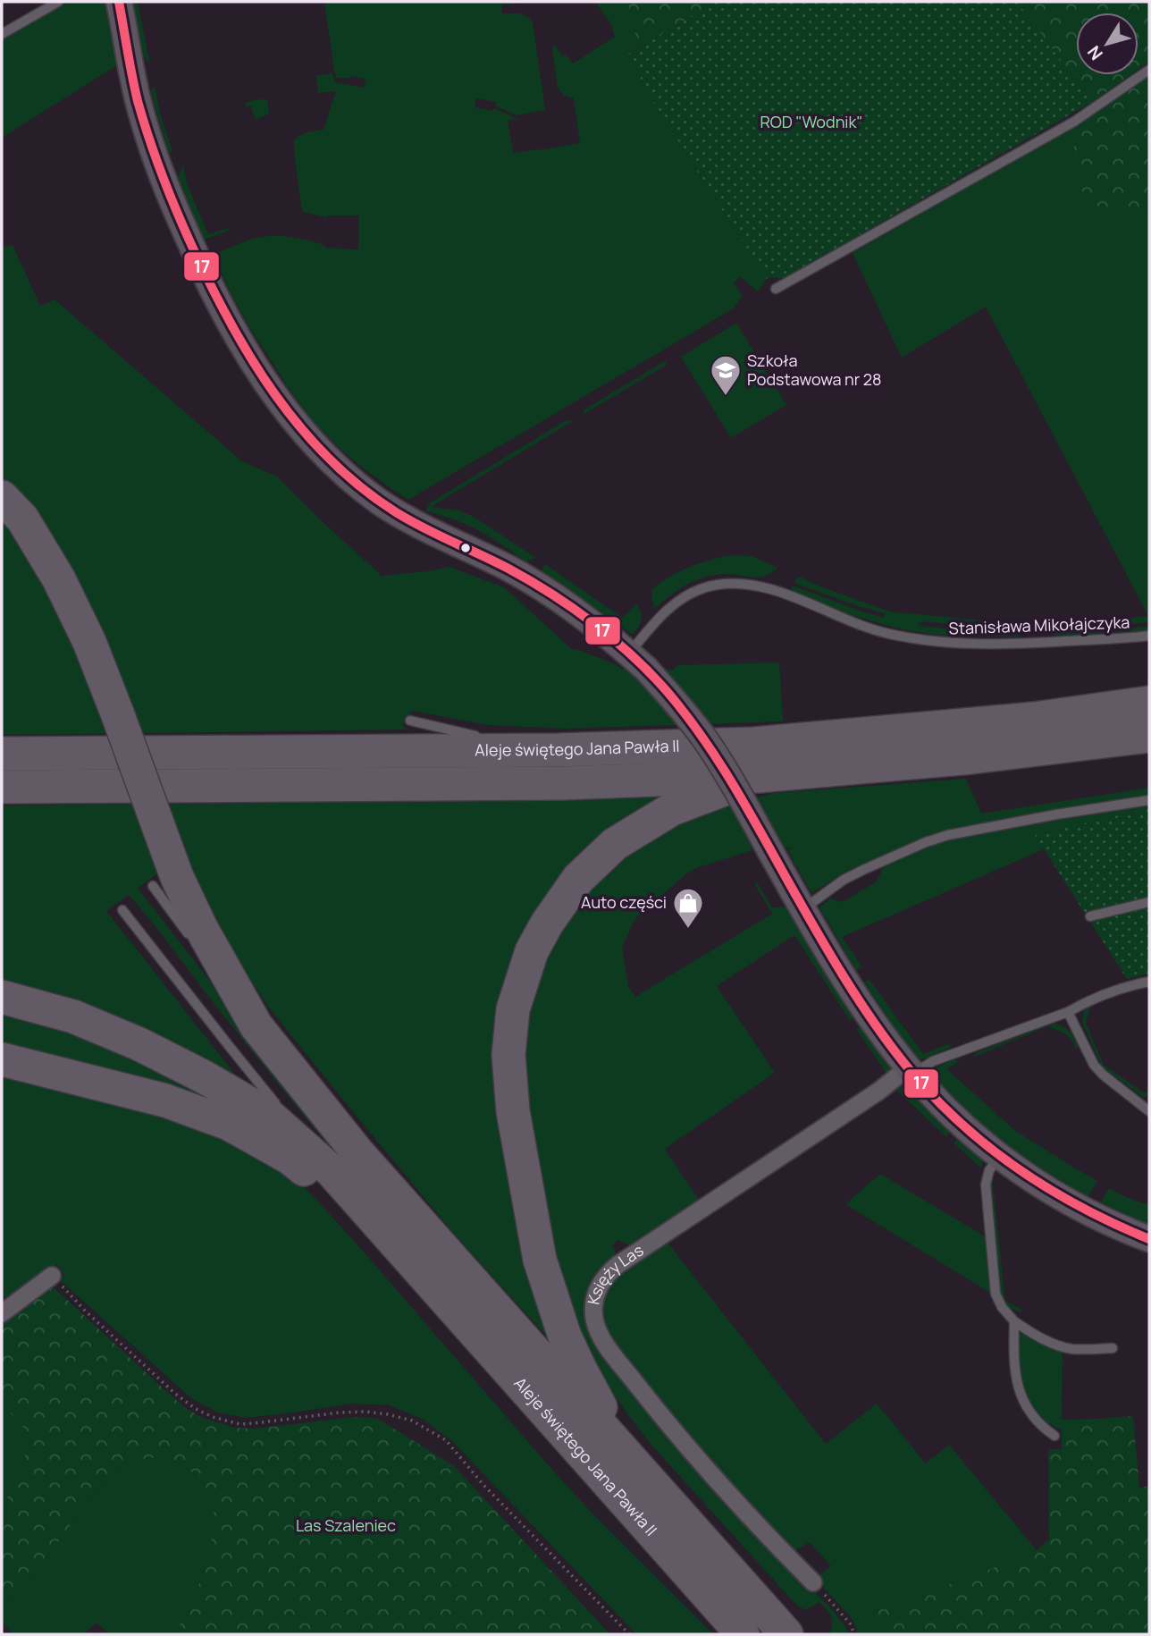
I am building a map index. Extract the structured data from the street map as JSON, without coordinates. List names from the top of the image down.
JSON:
{
  "streets": {
    "highway": ["Aleje świętego Jana Pawła II"],
    "street": ["Księży Las"],
    "lane": ["Stanisława Mikołajczyka"]
  },
  "parks": ["ROD \"Wodnik\"", "Las Szaleniec"],
  "places": {
    "school or university": ["Szkoła Podstawowa nr 28"],
    "shop": ["Auto części"]
  },
  "lines": ["transit line 17"],
  "north": "bottom left"
}
